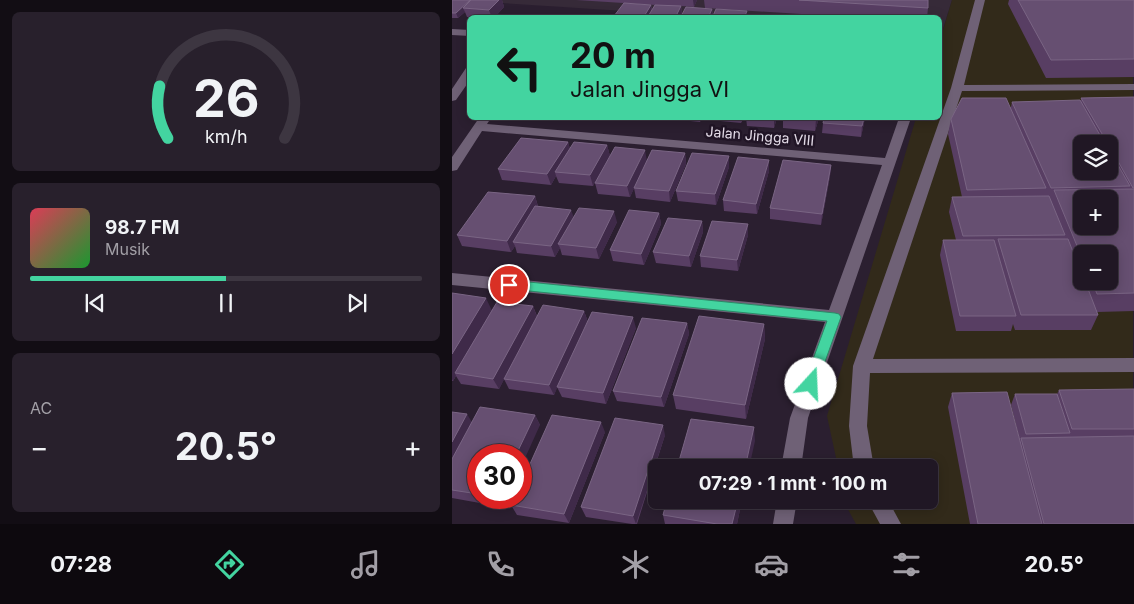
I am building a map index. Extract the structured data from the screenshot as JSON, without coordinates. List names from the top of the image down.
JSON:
{
  "streets": {
    "street": ["Jalan Jingga VIII"]
  },
  "page": {
    "turn": ["20 m", "Jalan Jingga VI"],
    "map_buttons": ["+", "−"],
    "song": ["98.7 FM", "Musik"],
    "tile": "AC",
    "heat": ["−", "20.5°", "+"],
    "limit": "30",
    "trip": "07:29 · 1 mnt · 100 m",
    "tabs": ["07:28", "20.5°"],
    "gauge": ["26", "km/h"]
  }
}
